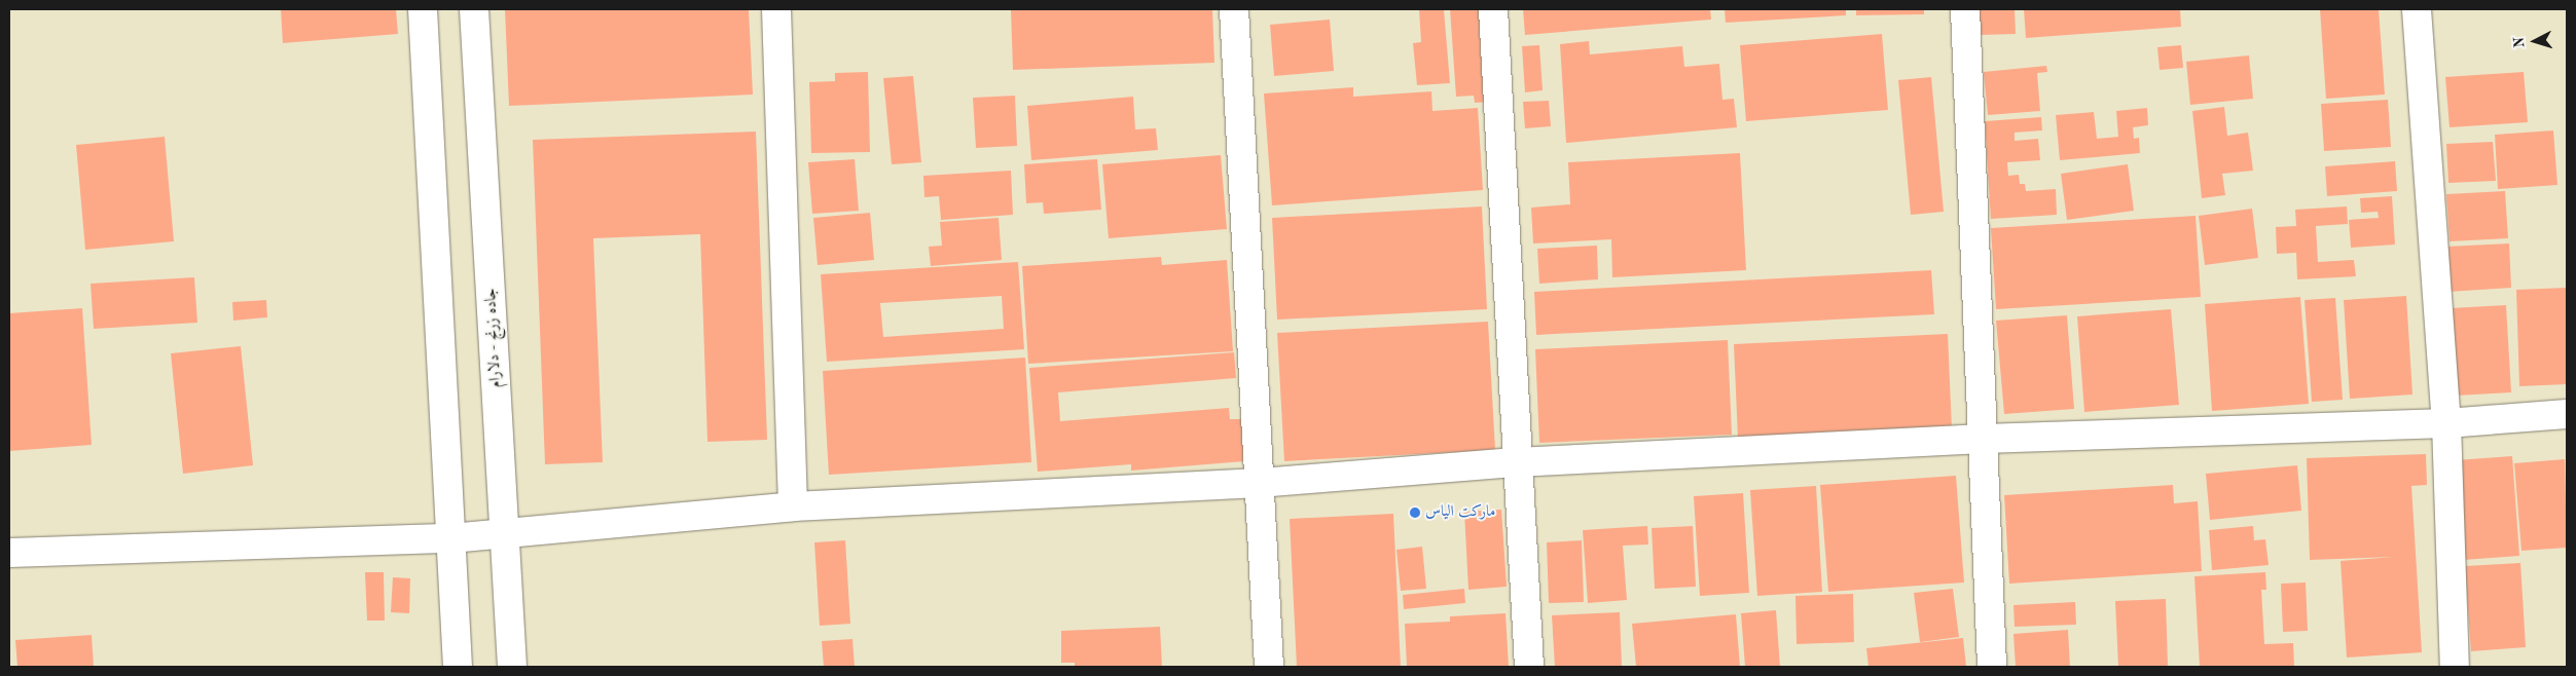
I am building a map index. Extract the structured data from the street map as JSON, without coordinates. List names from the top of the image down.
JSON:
{
  "streets": {
    "main road": ["جاده زرنج - دلارام"]
  },
  "places": ["مارکت الیاس"],
  "north": "left"
}
